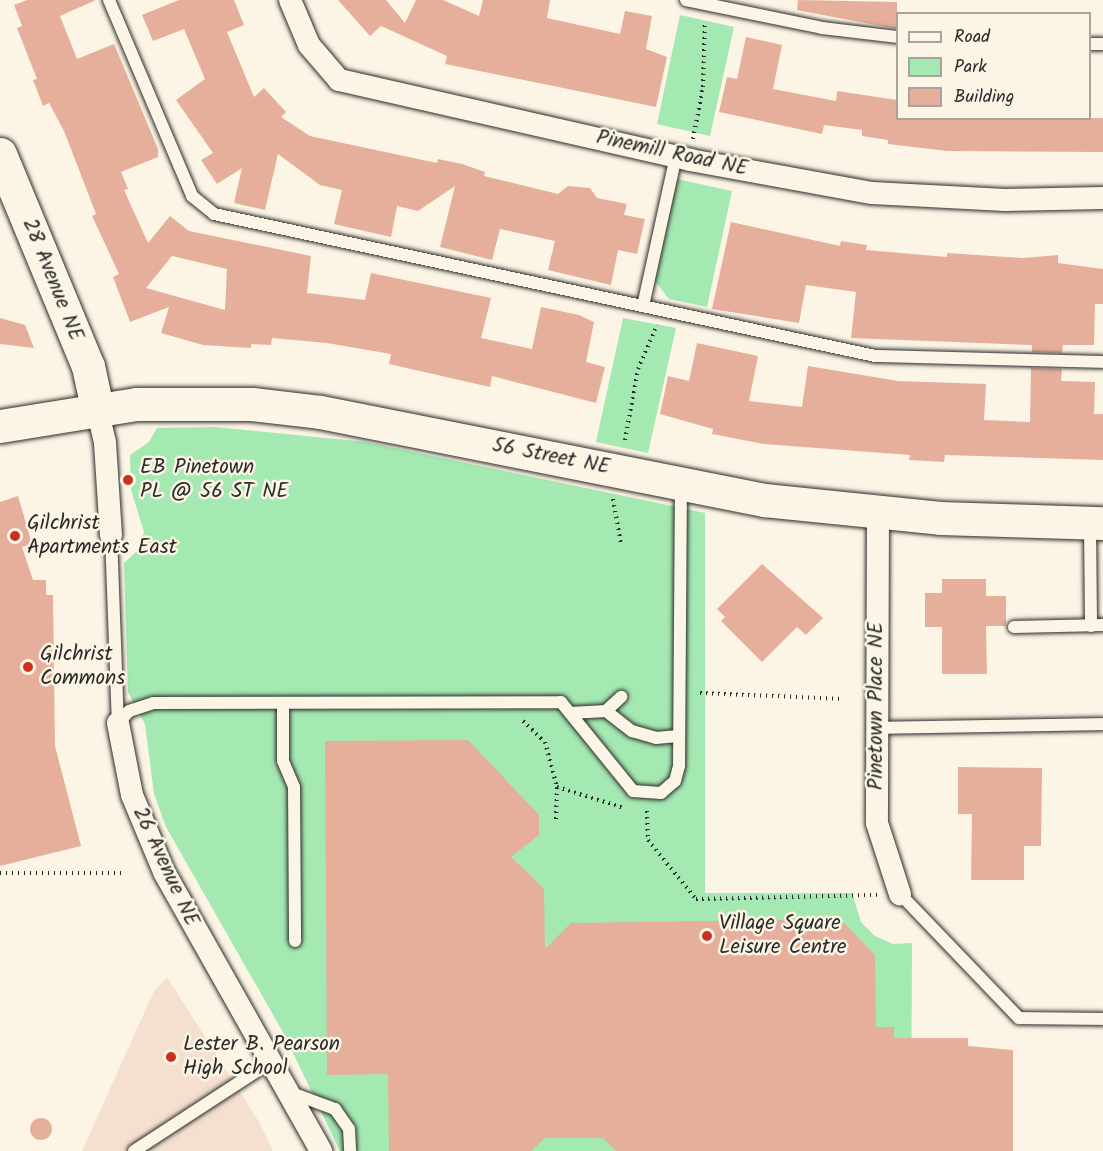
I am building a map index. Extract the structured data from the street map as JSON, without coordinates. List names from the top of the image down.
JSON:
{
  "streets": {
    "street": [
      "Pinemill Road NE",
      "28 Avenue NE",
      "56 Street NE",
      "Pinetown Place NE",
      "26 Avenue NE"
    ]
  },
  "crossings": [
    ["28 Avenue NE", "56 Street NE"],
    ["28 Avenue NE", "26 Avenue NE"],
    ["56 Street NE", "Pinetown Place NE"],
    ["56 Street NE", "26 Avenue NE"]
  ],
  "places": [
    "EB Pinetown PL @ 56 ST NE",
    "Gilchrist Apartments East",
    "Gilchrist Commons",
    "Village Square Leisure Centre",
    "Lester B. Pearson High School"
  ],
  "legend": ["Road", "Park", "Building"]
}
